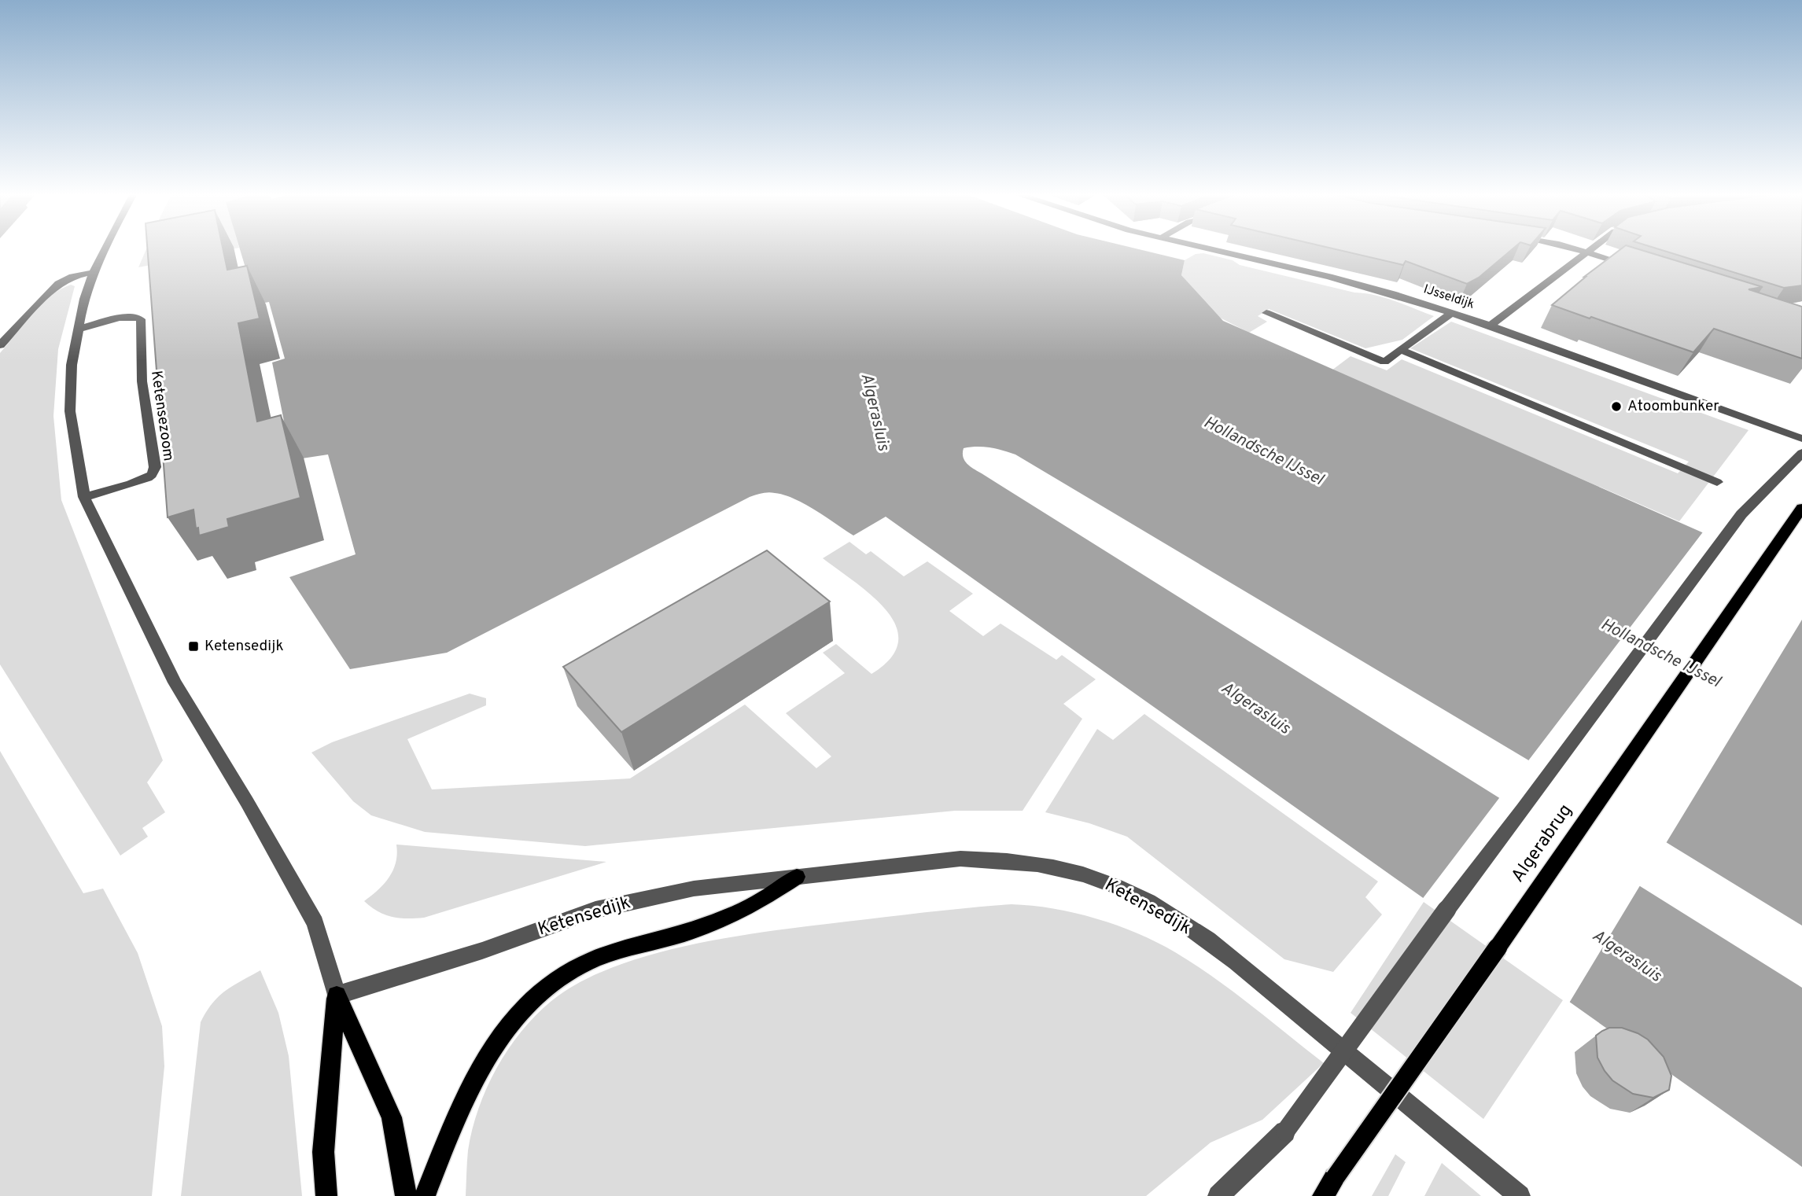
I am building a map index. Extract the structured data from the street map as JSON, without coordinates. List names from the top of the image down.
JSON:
{
  "streets": {
    "main road": ["Algerabrug"],
    "street": ["IJsseldijk", "Ketensezoom", "Ketensedijk"]
  },
  "water": ["Algerasluis", "Hollandsche IJssel"],
  "places": {
    "other": ["Atoombunker"],
    "transit": ["Ketensedijk"]
  }
}
